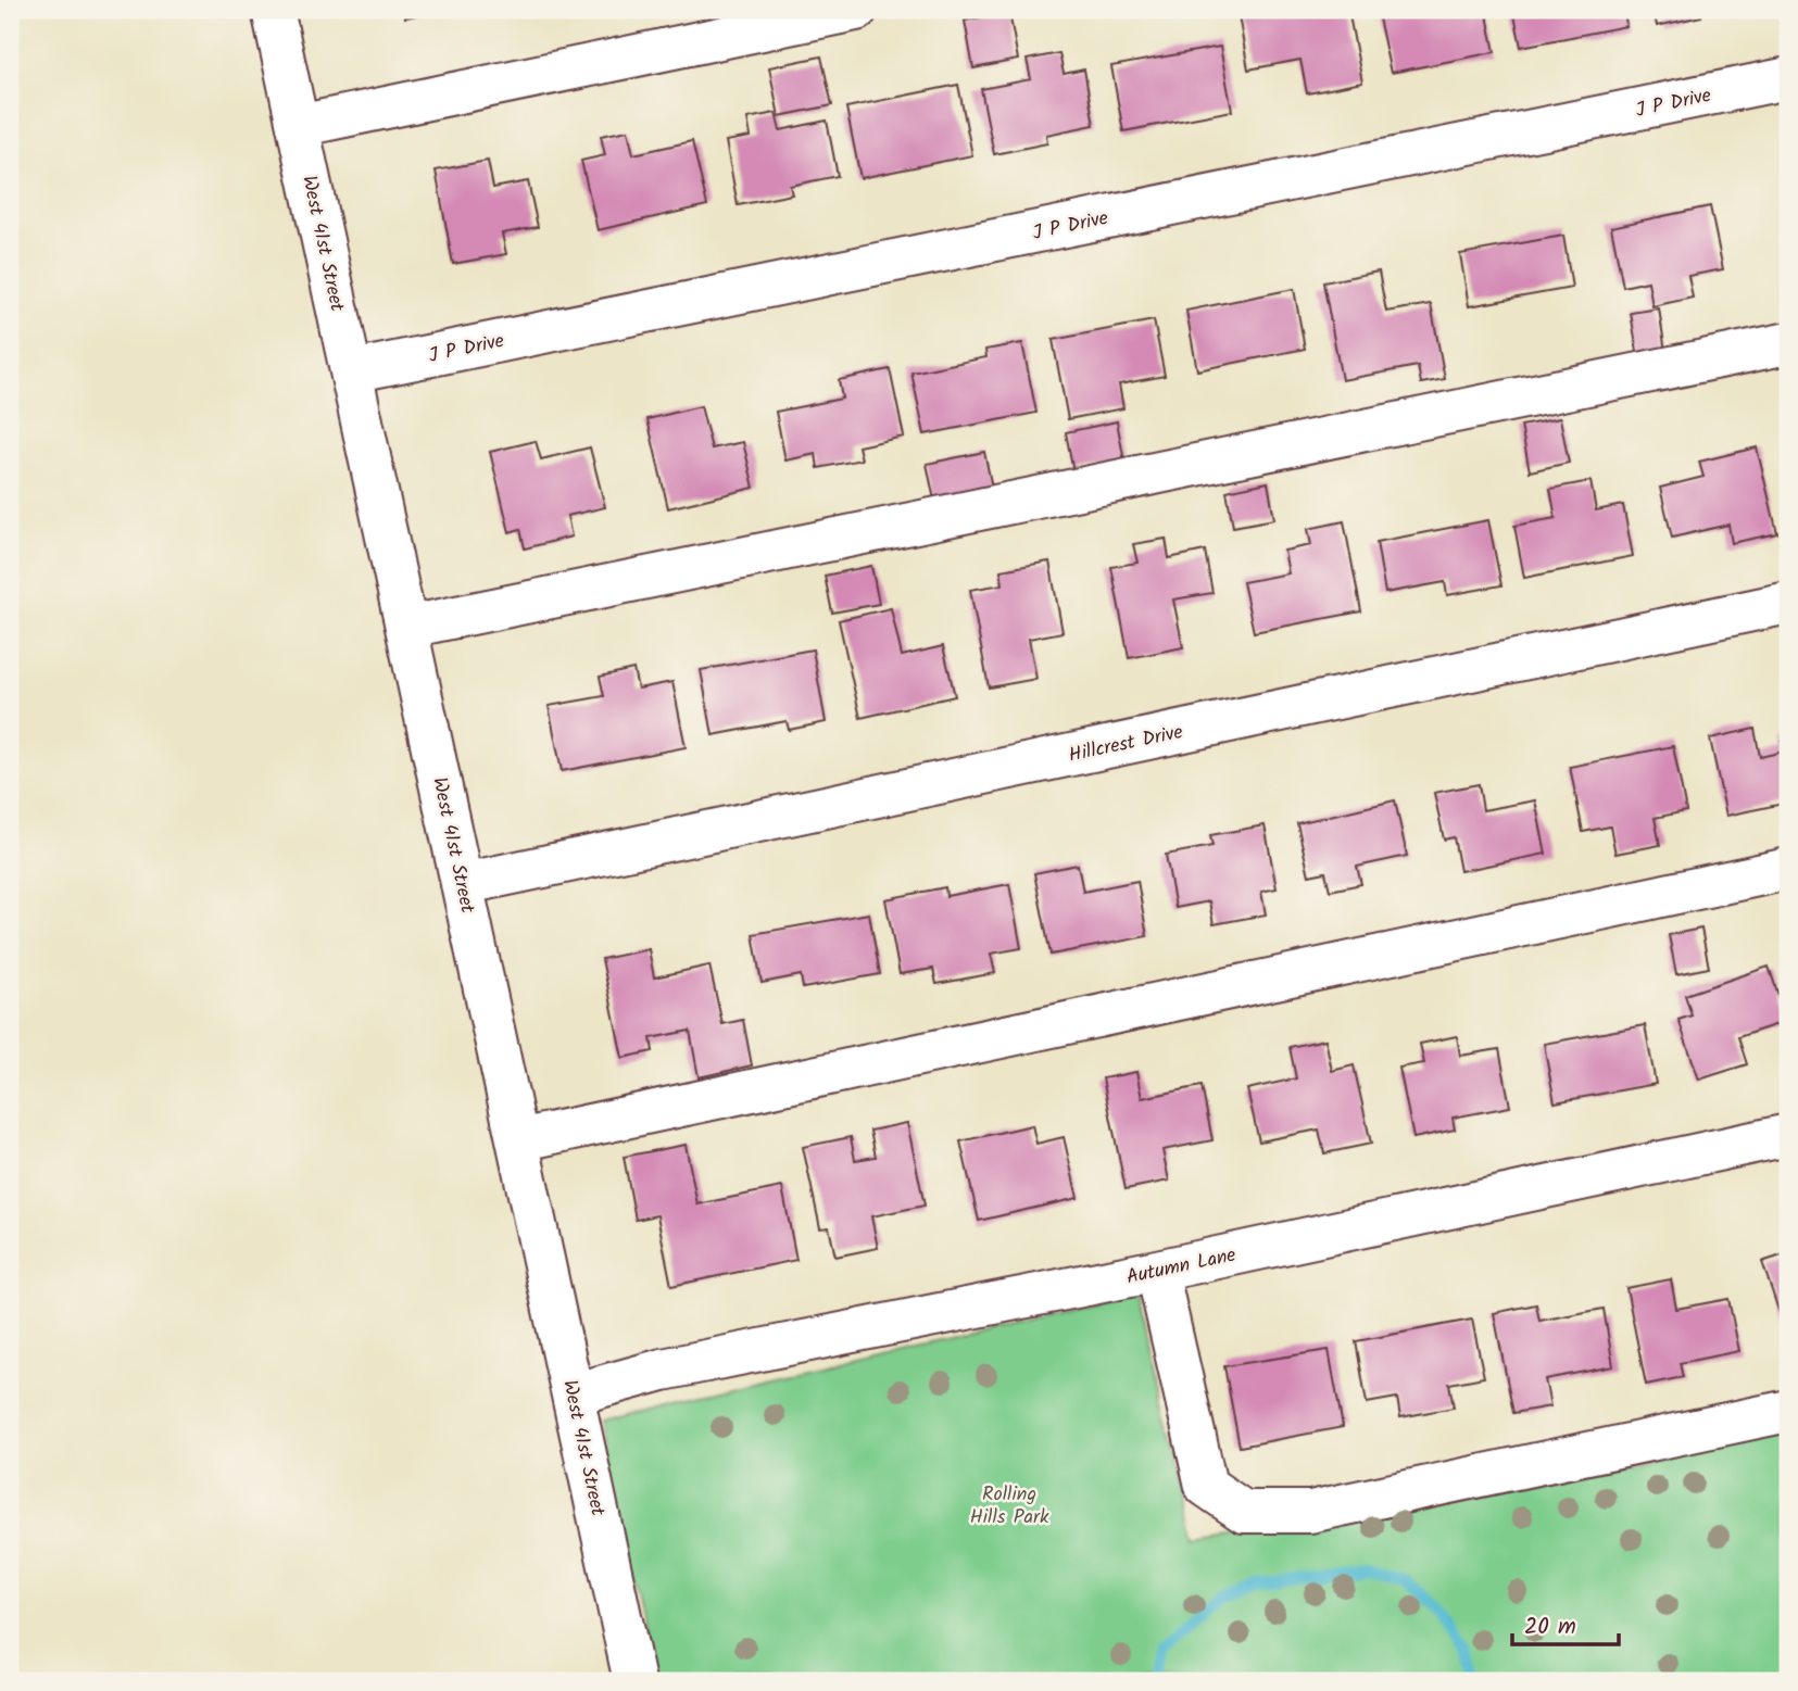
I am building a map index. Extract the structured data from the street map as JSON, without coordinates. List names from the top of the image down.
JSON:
{
  "streets": {
    "street": [
      "J P Drive",
      "West 41st Street",
      "Hillcrest Drive",
      "Autumn Lane"
    ]
  },
  "crossings": [
    ["J P Drive", "West 41st Street"],
    ["West 41st Street", "Hillcrest Drive"],
    ["West 41st Street", "Autumn Lane"]
  ],
  "parks": ["Rolling Hills Park"],
  "scale_bar": "20 m"
}
